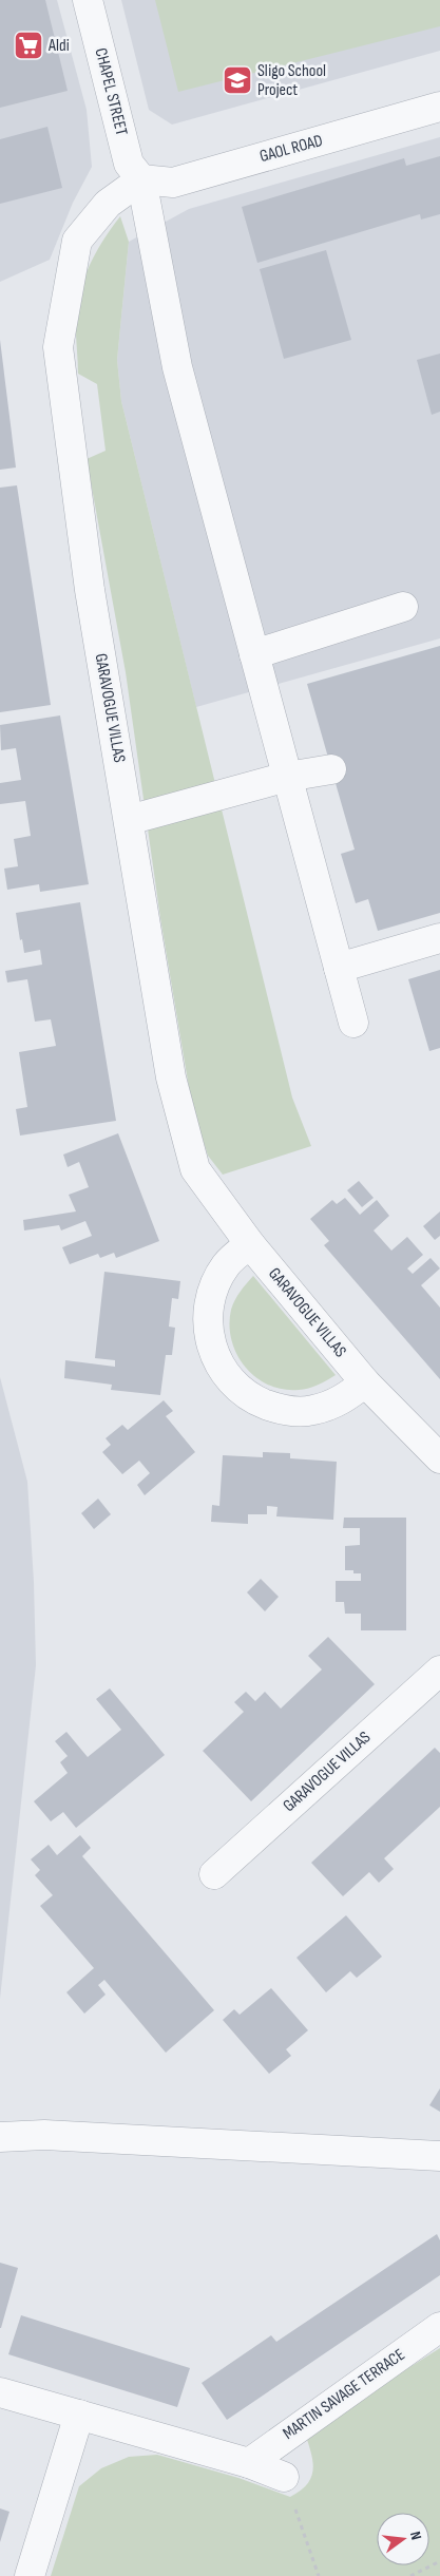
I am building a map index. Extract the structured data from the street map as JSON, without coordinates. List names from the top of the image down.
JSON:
{
  "streets": {
    "street": [
      "CHAPEL STREET",
      "GAOL ROAD",
      "GARAVOGUE VILLAS",
      "MARTIN SAVAGE TERRACE"
    ]
  },
  "crossings": [
    ["CHAPEL STREET", "GAOL ROAD"],
    ["CHAPEL STREET", "GARAVOGUE VILLAS"],
    ["GAOL ROAD", "GARAVOGUE VILLAS"]
  ],
  "places": {
    "supermarket": ["Aldi"],
    "school or university": ["Sligo School Project"]
  },
  "north": "right"
}
